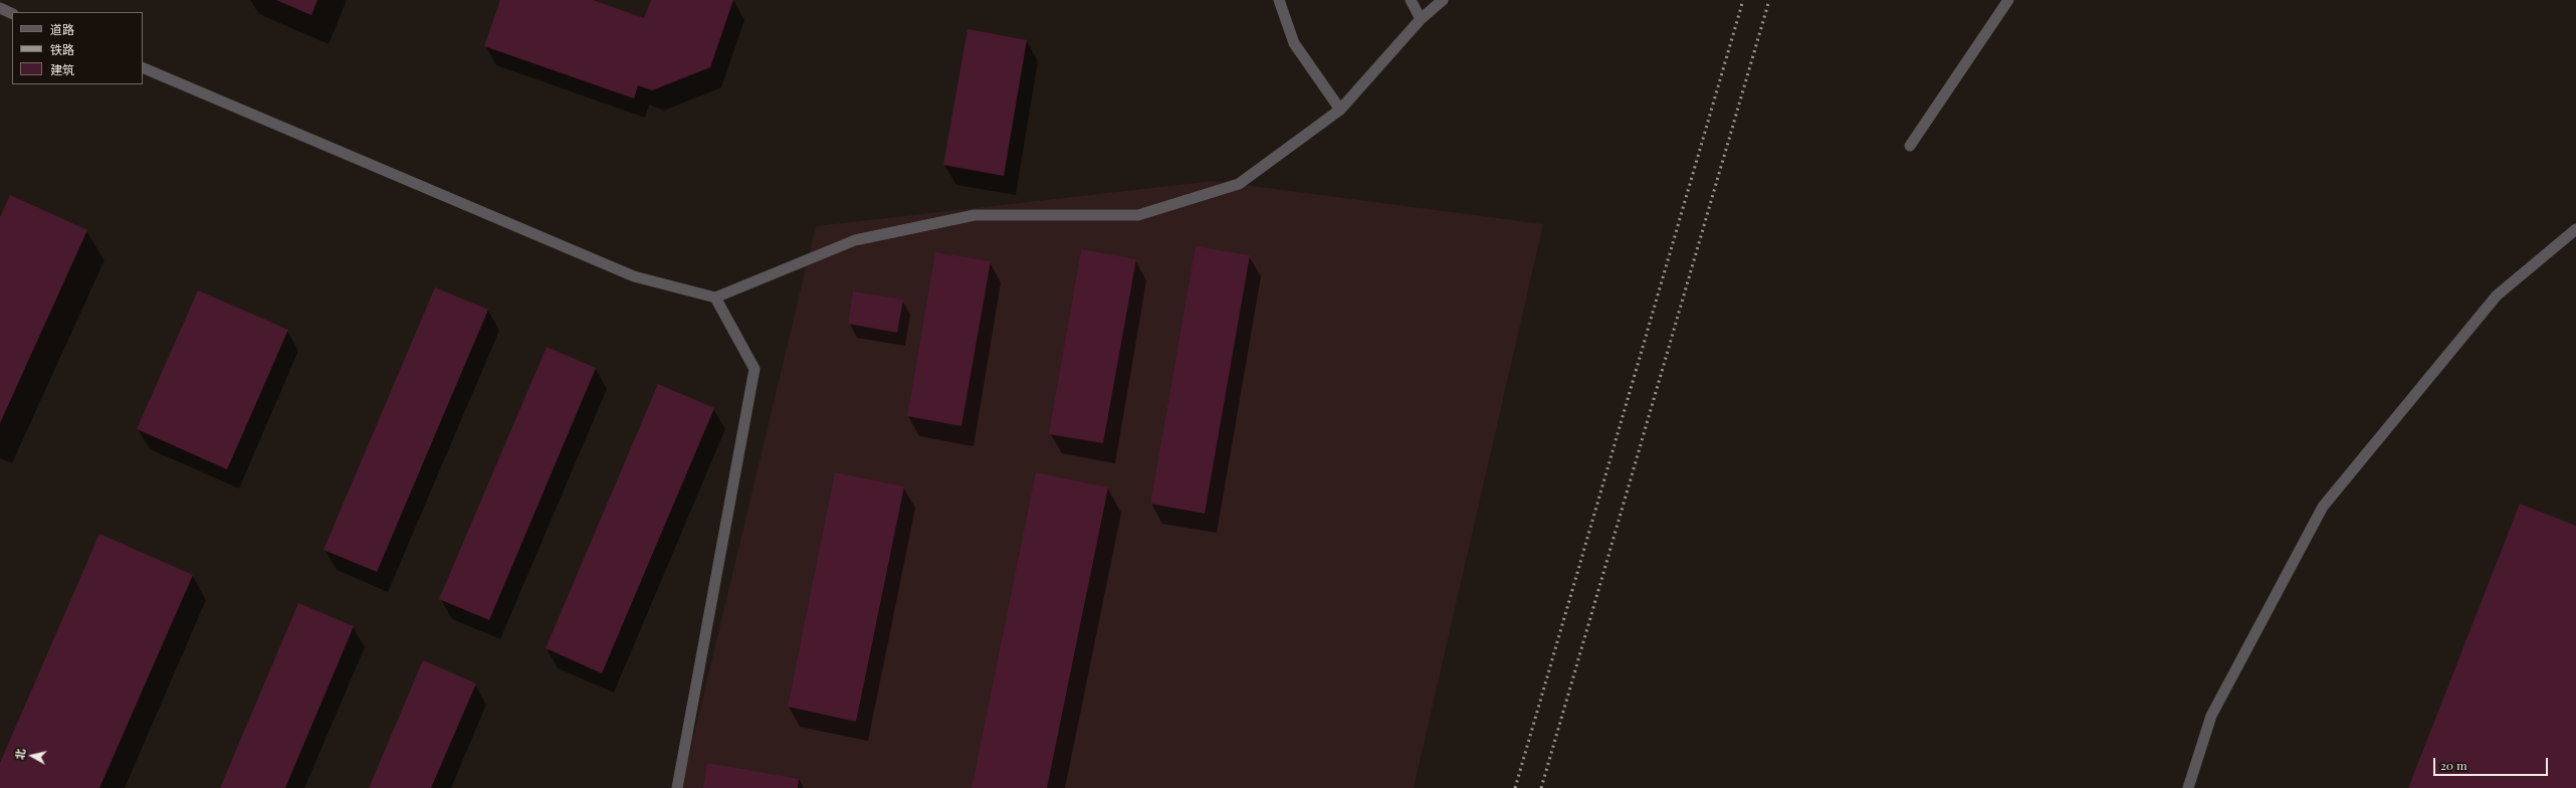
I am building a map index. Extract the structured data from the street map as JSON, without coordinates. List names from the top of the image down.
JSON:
{
  "legend": ["道路", "铁路", "建筑"],
  "scale_bar": "20 m",
  "north": "left"
}
